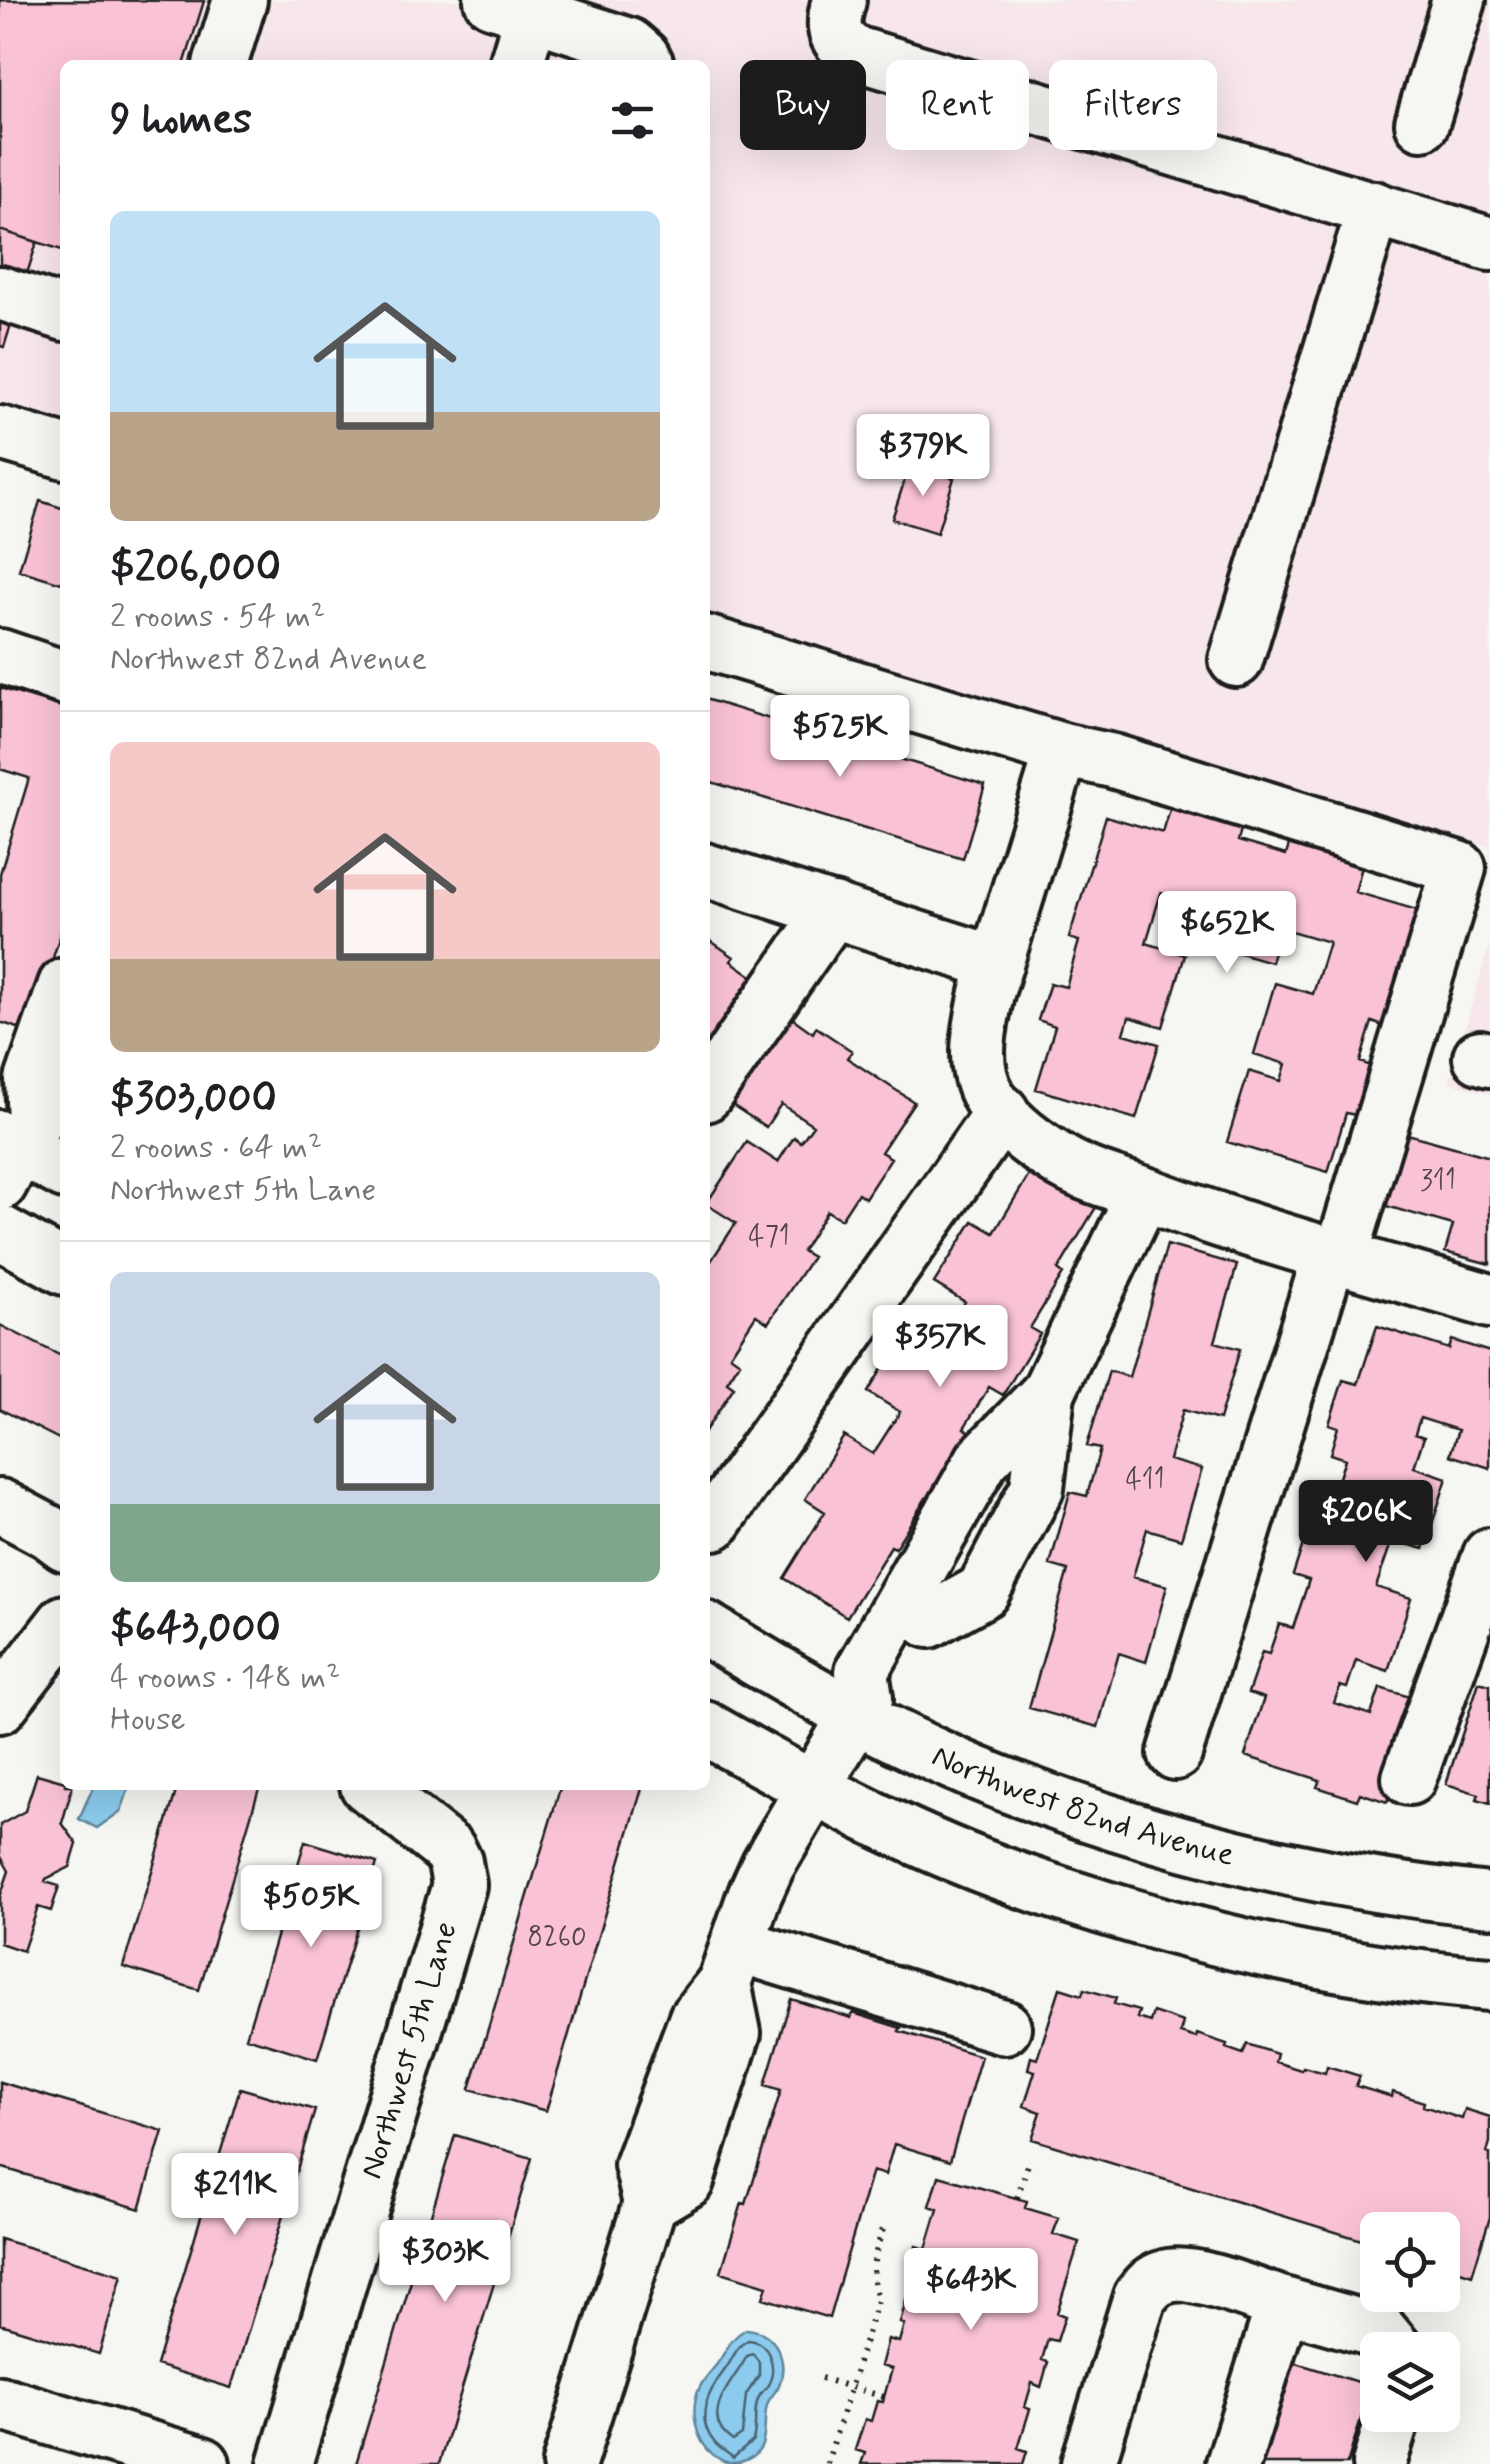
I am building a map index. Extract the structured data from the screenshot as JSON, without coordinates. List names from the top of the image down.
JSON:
{
  "streets": {
    "street": ["Northwest 82nd Avenue", "Northwest 5th Lane"]
  },
  "house_numbers": [
    "311",
    "471",
    "411",
    "8260"
  ],
  "page": {
    "chip": ["Buy", "Rent", "Filters"],
    "heading": "9 homes",
    "list": [
      {
        "name": "$206,000",
        "note": "2 rooms · 54 m² · Northwest 82nd Avenue"
      },
      {
        "name": "$303,000",
        "note": "2 rooms · 64 m² · Northwest 5th Lane"
      },
      {
        "name": "$643,000",
        "note": "4 rooms · 148 m² · House"
      }
    ],
    "price": [
      "$379K",
      "$525K",
      "$652K",
      "$357K",
      "$206K",
      "$505K",
      "$211K",
      "$303K",
      "$643K"
    ]
  }
}
